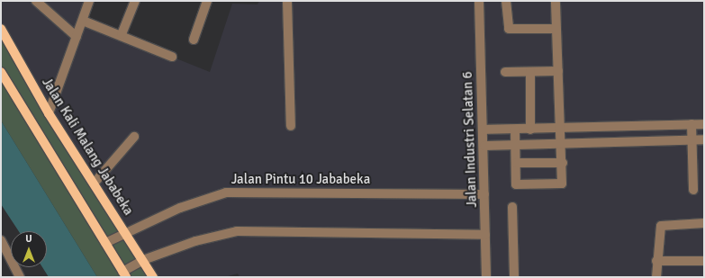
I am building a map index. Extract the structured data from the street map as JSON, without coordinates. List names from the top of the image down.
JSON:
{
  "streets": {
    "main road": ["Jalan Kali Malang Jababeka"],
    "street": ["Jalan Industri Selatan 6", "Jalan Pintu 10 Jababeka"]
  },
  "crossings": [
    ["Jalan Industri Selatan 6", "Jalan Pintu 10 Jababeka"],
    ["Jalan Kali Malang Jababeka", "Jalan Pintu 10 Jababeka"]
  ],
  "north": "top"
}
